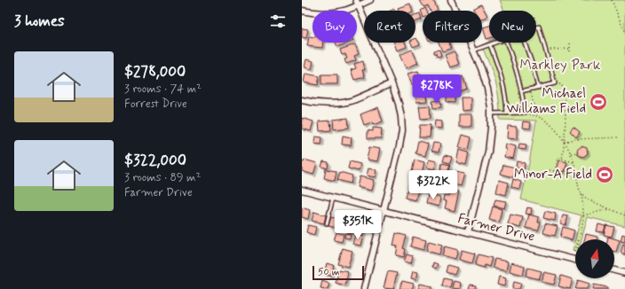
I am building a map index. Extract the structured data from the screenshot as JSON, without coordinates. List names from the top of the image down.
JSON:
{
  "streets": {
    "street": ["Farmer Drive"]
  },
  "parks": ["Markley Park"],
  "places": {
    "sports": ["Michael Williams Field", "Minor-A Field"]
  },
  "scale_bar": "50 m",
  "north": "top",
  "page": {
    "heading": "3 homes",
    "chip": [
      "Buy",
      "Rent",
      "Filters",
      "New"
    ],
    "list": [
      {
        "name": "$278,000",
        "note": "3 rooms · 74 m² · Forrest Drive"
      },
      {
        "name": "$322,000",
        "note": "3 rooms · 89 m² · Farmer Drive"
      }
    ],
    "price": ["$278K", "$322K", "$351K"],
    "scale": "50 m"
  }
}
